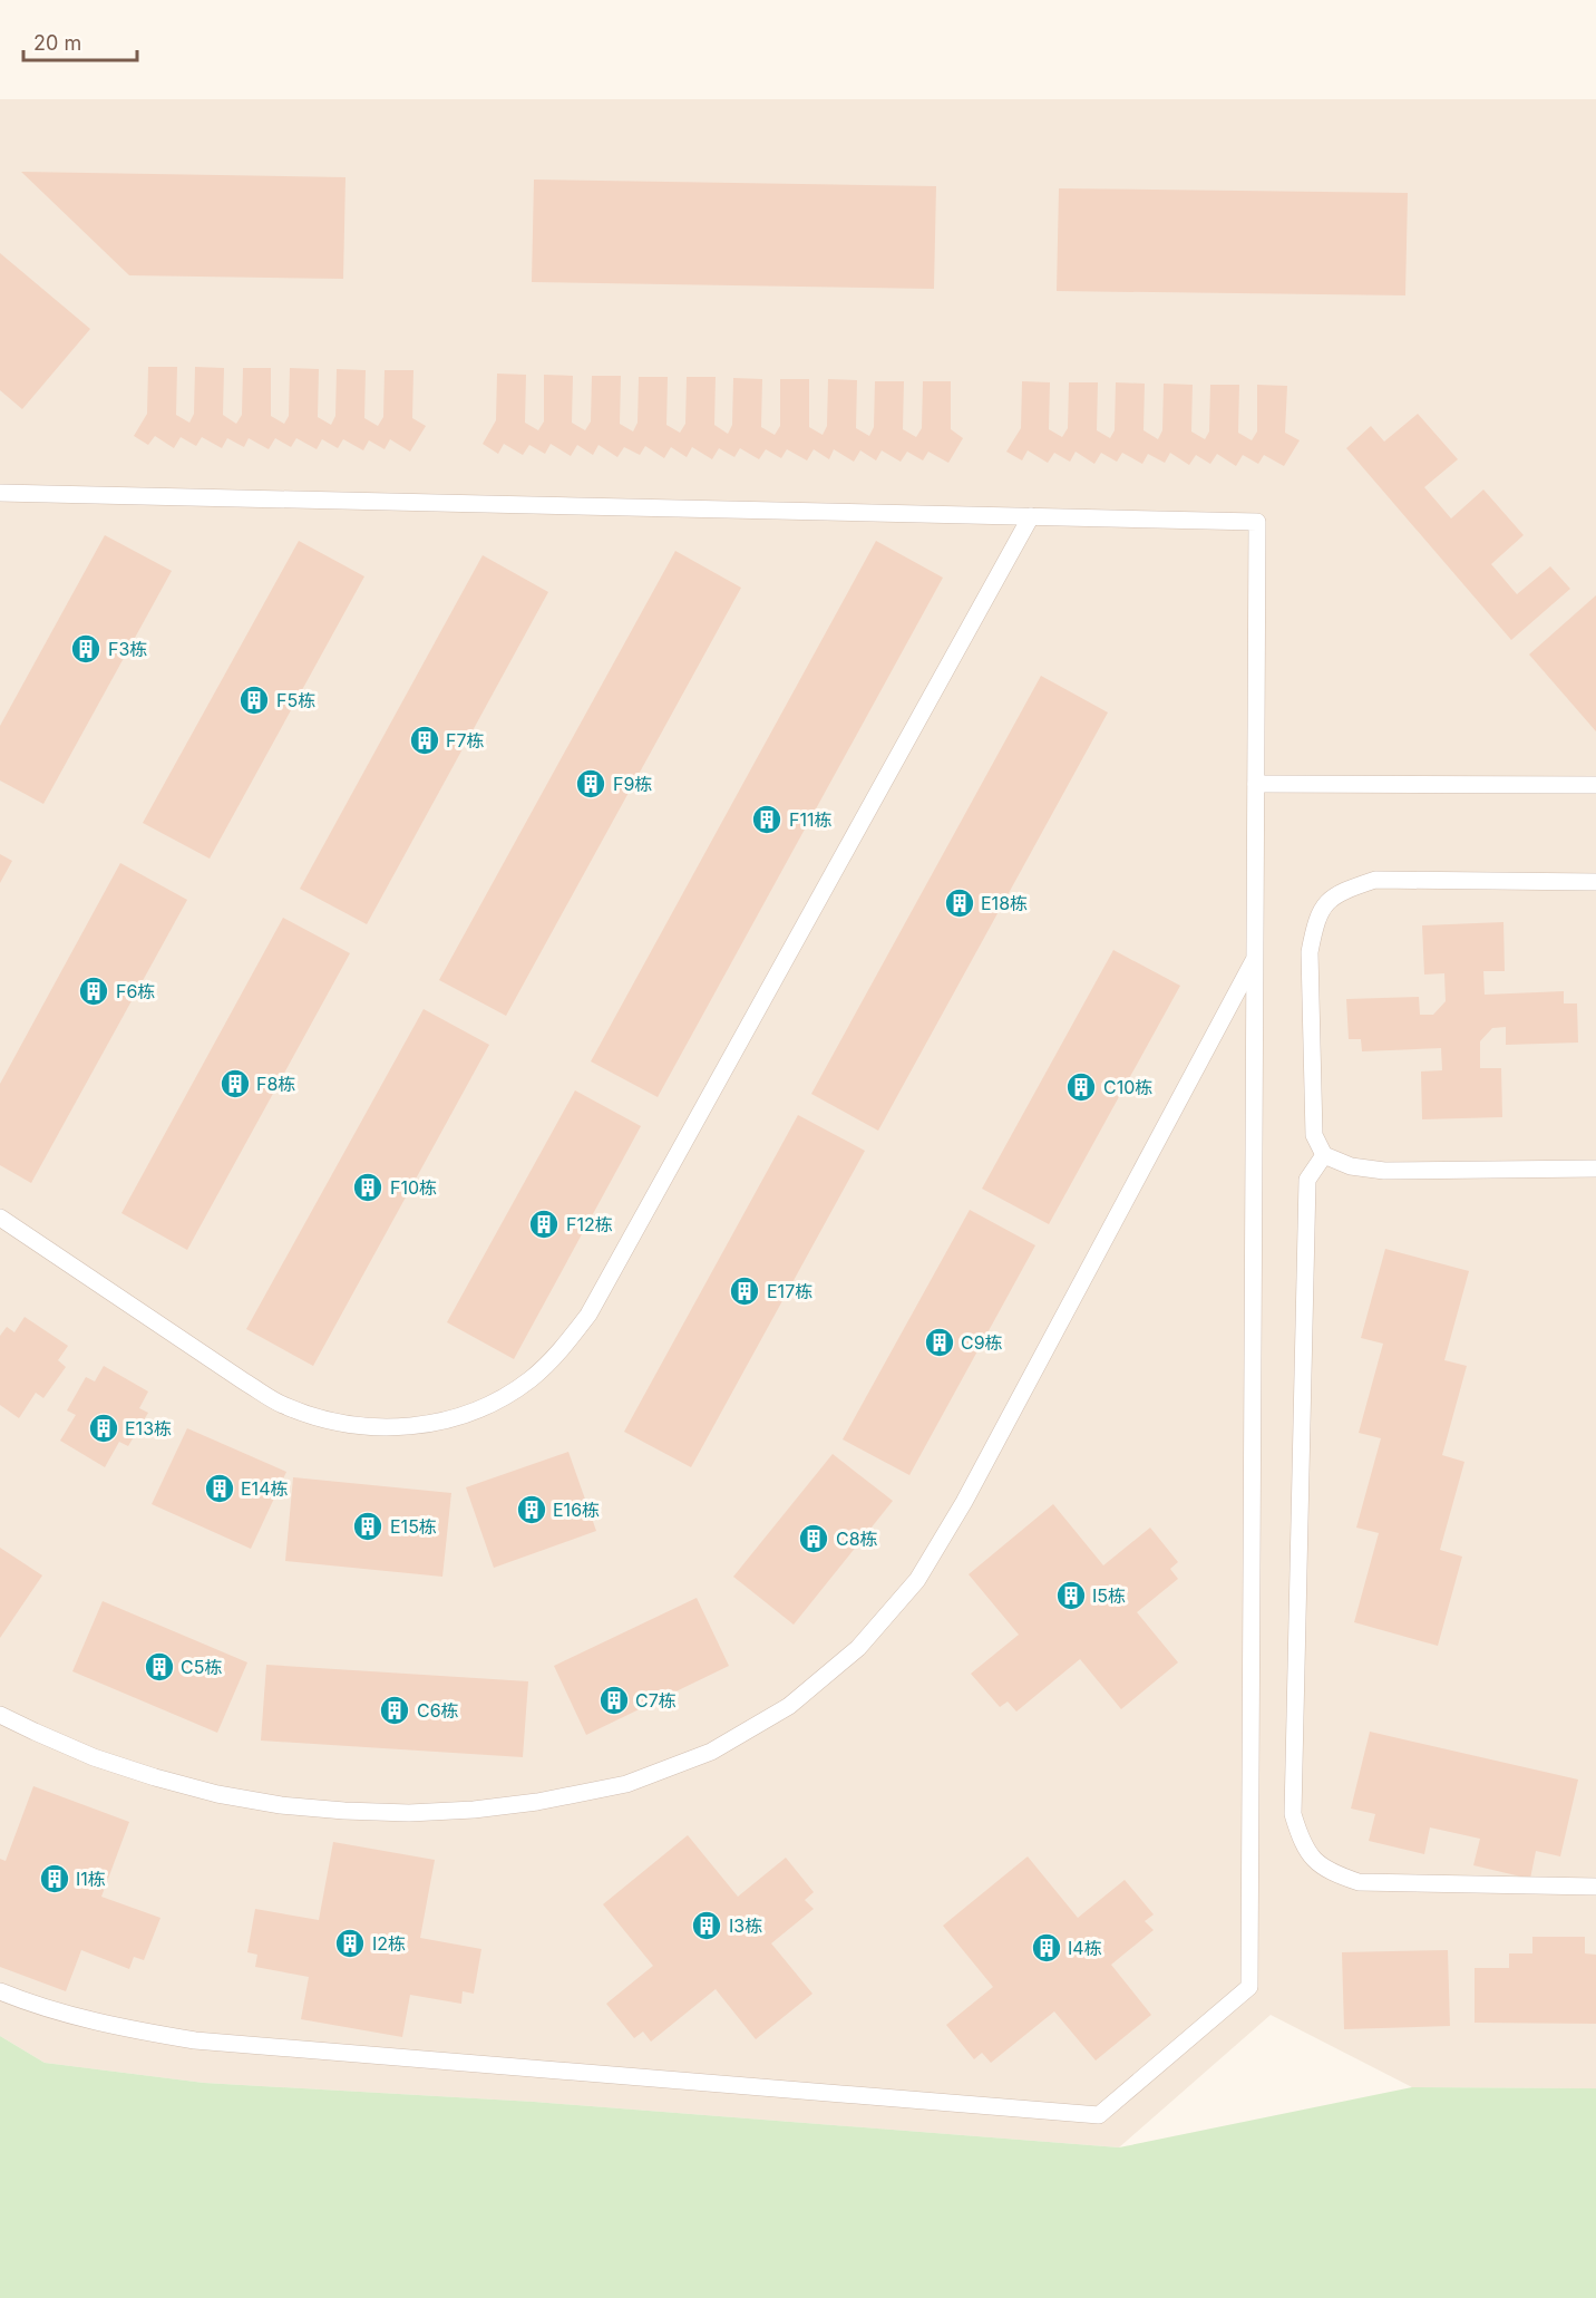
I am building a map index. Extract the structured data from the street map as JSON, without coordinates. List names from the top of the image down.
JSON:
{
  "places": {
    "building": [
      "F3栋",
      "F5栋",
      "F7栋",
      "F9栋",
      "F11栋",
      "E18栋",
      "F6栋",
      "F8栋",
      "C10栋",
      "F10栋",
      "F12栋",
      "E17栋",
      "C9栋",
      "E13栋",
      "E14栋",
      "E16栋",
      "E15栋",
      "C8栋",
      "I5栋",
      "C5栋",
      "C7栋",
      "C6栋",
      "I1栋",
      "I3栋",
      "I2栋",
      "I4栋"
    ]
  },
  "scale_bar": "20 m"
}
